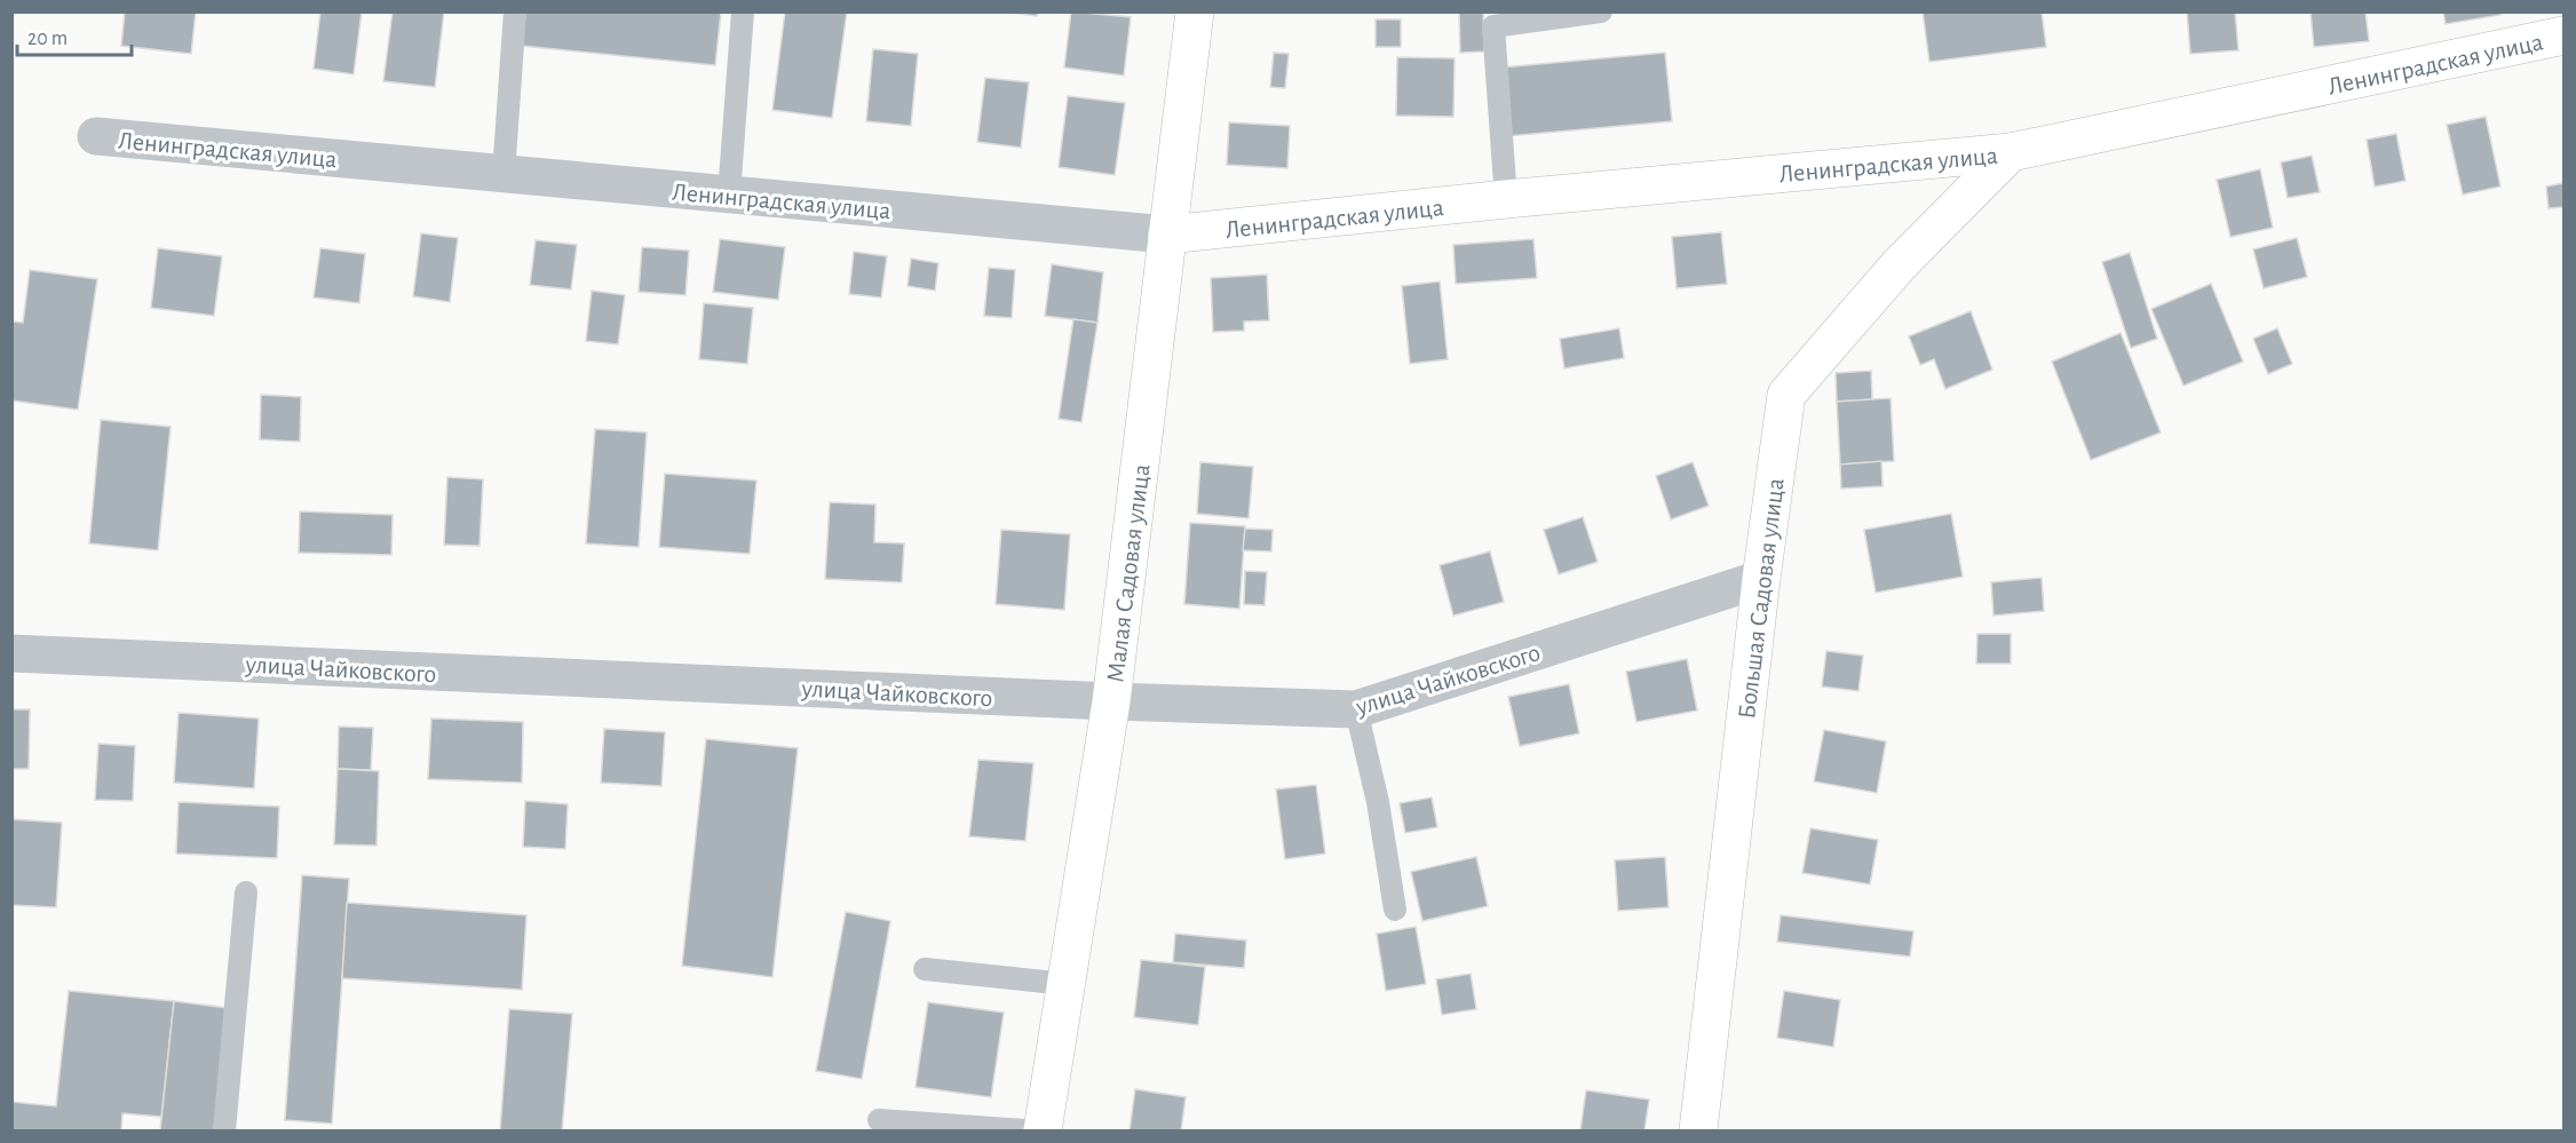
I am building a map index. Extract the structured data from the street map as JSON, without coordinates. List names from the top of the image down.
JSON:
{
  "streets": {
    "main road": ["Ленинградская улица", "Малая Садовая улица", "Большая Садовая улица"],
    "street": ["улица Чайковского"]
  },
  "crossings": [
    ["Ленинградская улица", "Малая Садовая улица"],
    ["Ленинградская улица", "Большая Садовая улица"],
    ["Малая Садовая улица", "улица Чайковского"],
    ["Большая Садовая улица", "улица Чайковского"]
  ],
  "scale_bar": "20 m"
}
